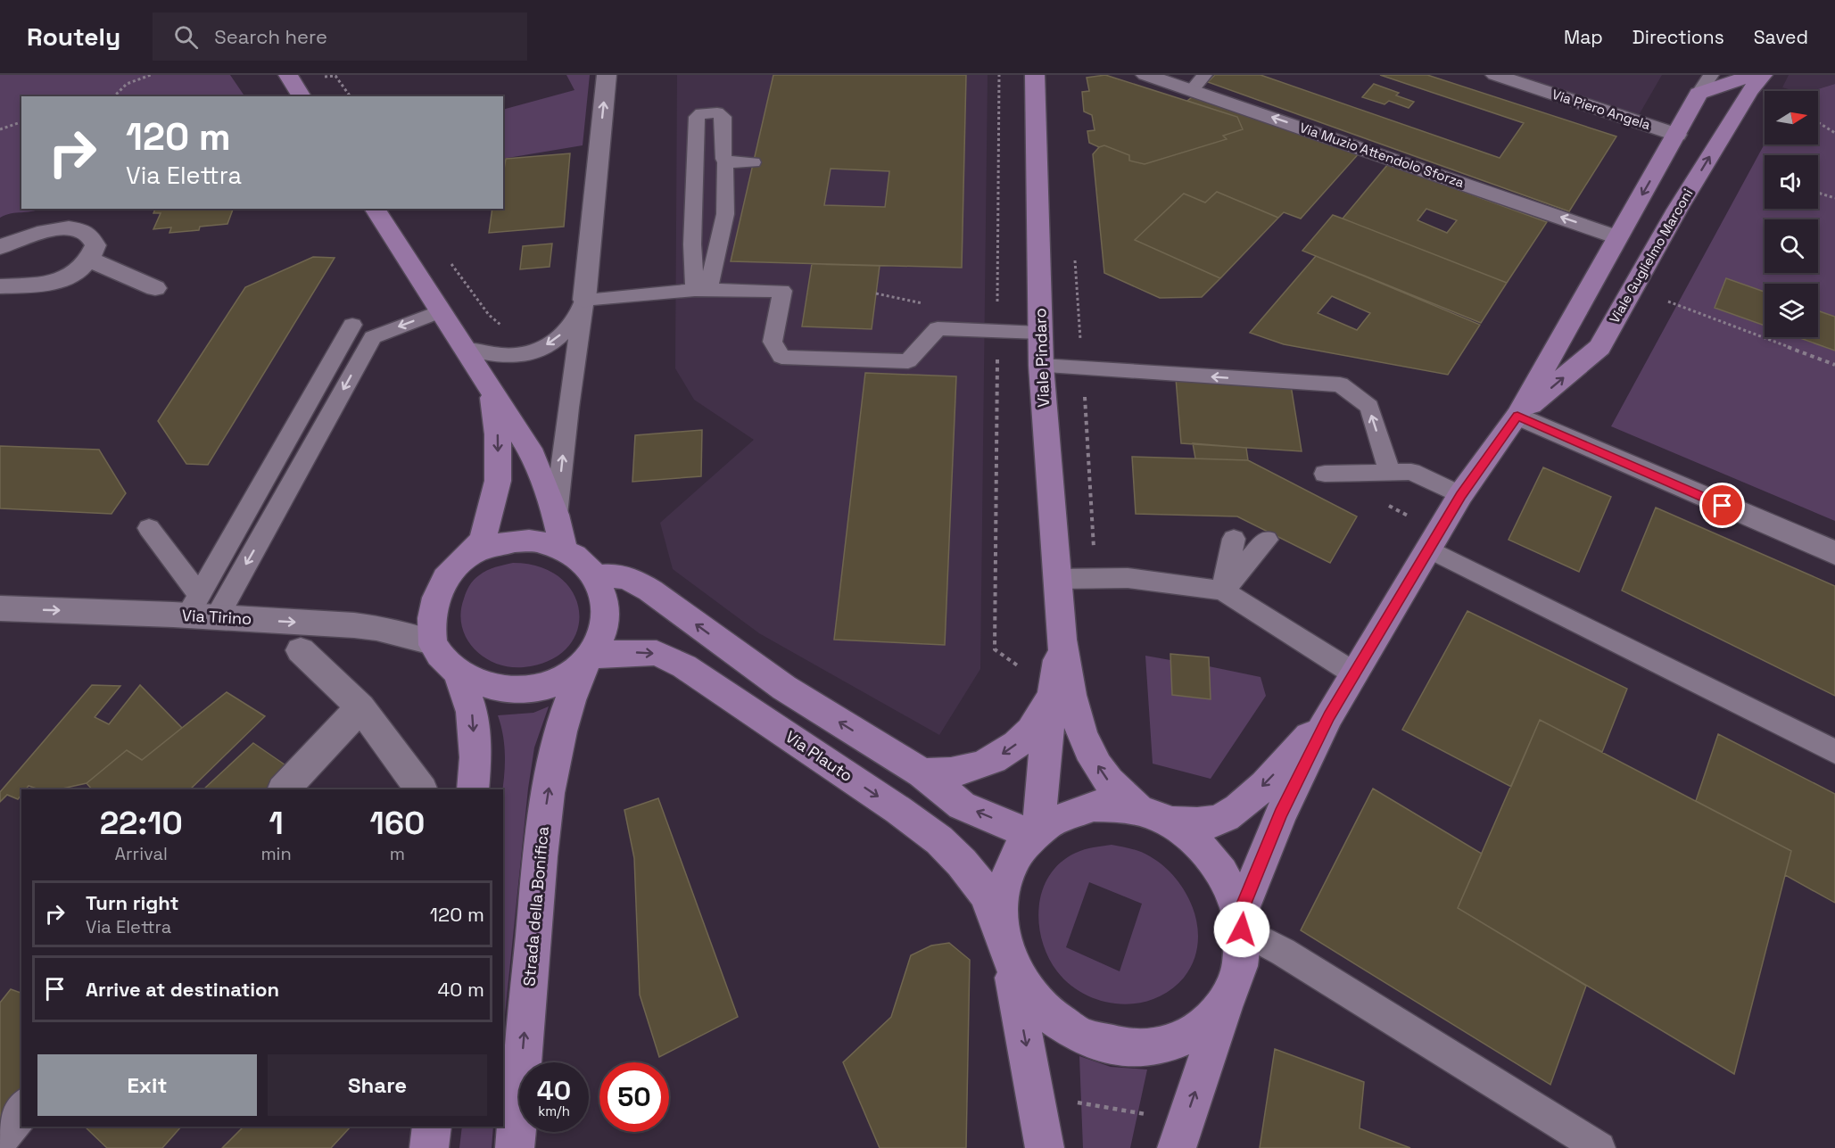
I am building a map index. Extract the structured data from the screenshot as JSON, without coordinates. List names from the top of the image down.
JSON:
{
  "streets": {
    "main road": [
      "Viale Guglielmo Marconi",
      "Viale Pindaro",
      "Via Plauto",
      "Strada della Bonifica"
    ],
    "street": ["Via Piero Angela", "Via Muzio Attendolo Sforza", "Via Tirino"]
  },
  "crossings": [
    ["Via Piero Angela", "Viale Guglielmo Marconi"],
    ["Via Muzio Attendolo Sforza", "Viale Guglielmo Marconi"],
    ["Viale Guglielmo Marconi", "Viale Pindaro"],
    ["Via Tirino", "Via Plauto"],
    ["Via Tirino", "Strada della Bonifica"],
    ["Via Plauto", "Strada della Bonifica"]
  ],
  "one_way": ["Via Muzio Attendolo Sforza", "Via Tirino"],
  "north": "right",
  "page": {
    "header": "Routely",
    "search": "Search here",
    "nav": ["Map", "Directions", "Saved"],
    "turn": ["120 m", "Via Elettra"],
    "eta": [
      "22:10",
      "Arrival",
      "1",
      "min",
      "160",
      "m"
    ],
    "list": [
      {
        "name": "Turn right",
        "note": "Via Elettra",
        "value": "120 m"
      },
      {
        "name": "Arrive at destination",
        "value": "40 m"
      }
    ],
    "buttons": ["Exit", "Share"],
    "speed": "40 km/h",
    "limit": "50"
  }
}
